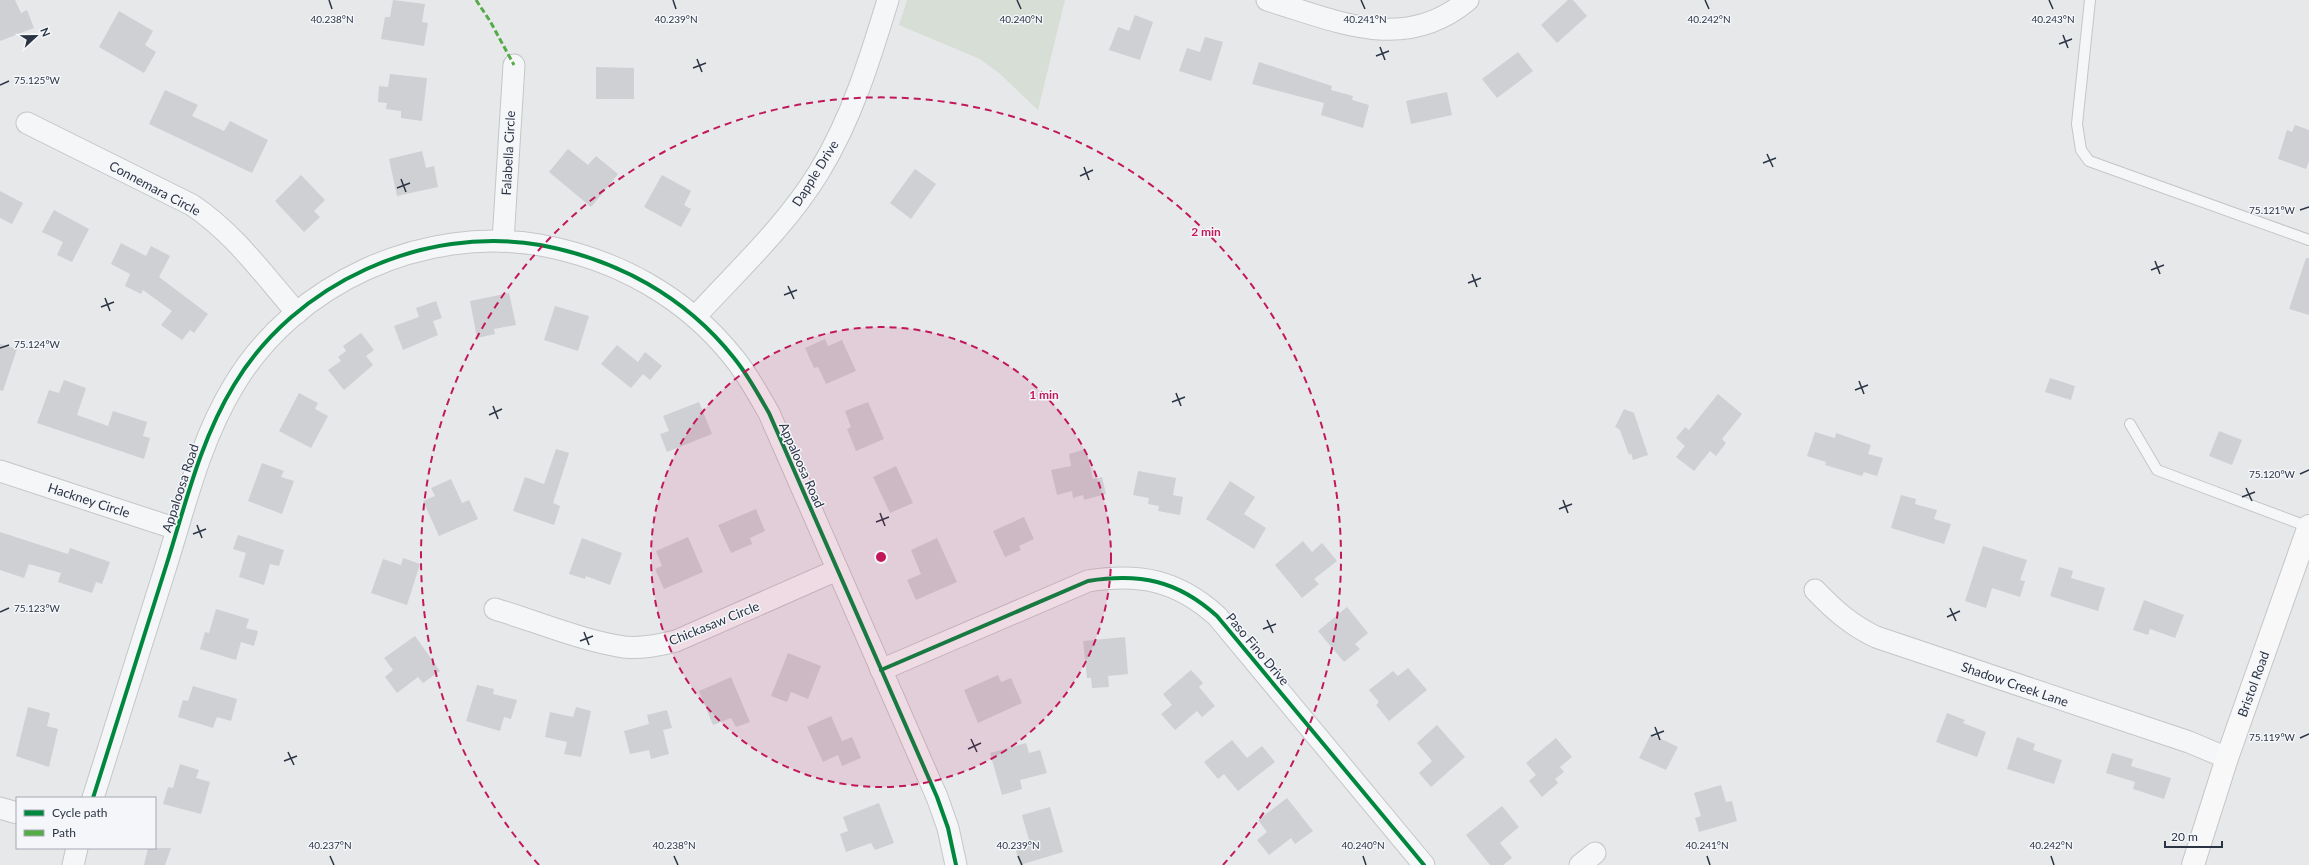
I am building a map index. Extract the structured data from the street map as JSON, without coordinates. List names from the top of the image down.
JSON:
{
  "streets": {
    "main road": ["Bristol Road"],
    "street": [
      "Falabella Circle",
      "Dapple Drive",
      "Connemara Circle",
      "Appaloosa Road",
      "Hackney Circle",
      "Chickasaw Circle",
      "Paso Fino Drive",
      "Shadow Creek Lane"
    ]
  },
  "crossings": [
    ["Falabella Circle", "Appaloosa Road"],
    ["Dapple Drive", "Appaloosa Road"],
    ["Connemara Circle", "Appaloosa Road"],
    ["Appaloosa Road", "Hackney Circle"],
    ["Appaloosa Road", "Chickasaw Circle"],
    ["Appaloosa Road", "Paso Fino Drive"],
    ["Shadow Creek Lane", "Bristol Road"]
  ],
  "legend": ["Cycle path", "Path"],
  "scale_bar": "20 m",
  "north": "right",
  "coordinates": [
    "40.240°N",
    "40.238°N",
    "40.239°N",
    "40.241°N",
    "40.242°N",
    "40.243°N",
    "75.125°W",
    "75.121°W",
    "75.124°W",
    "75.120°W",
    "75.123°W",
    "75.119°W",
    "40.237°N"
  ],
  "rings": ["2 min", "1 min"]
}
